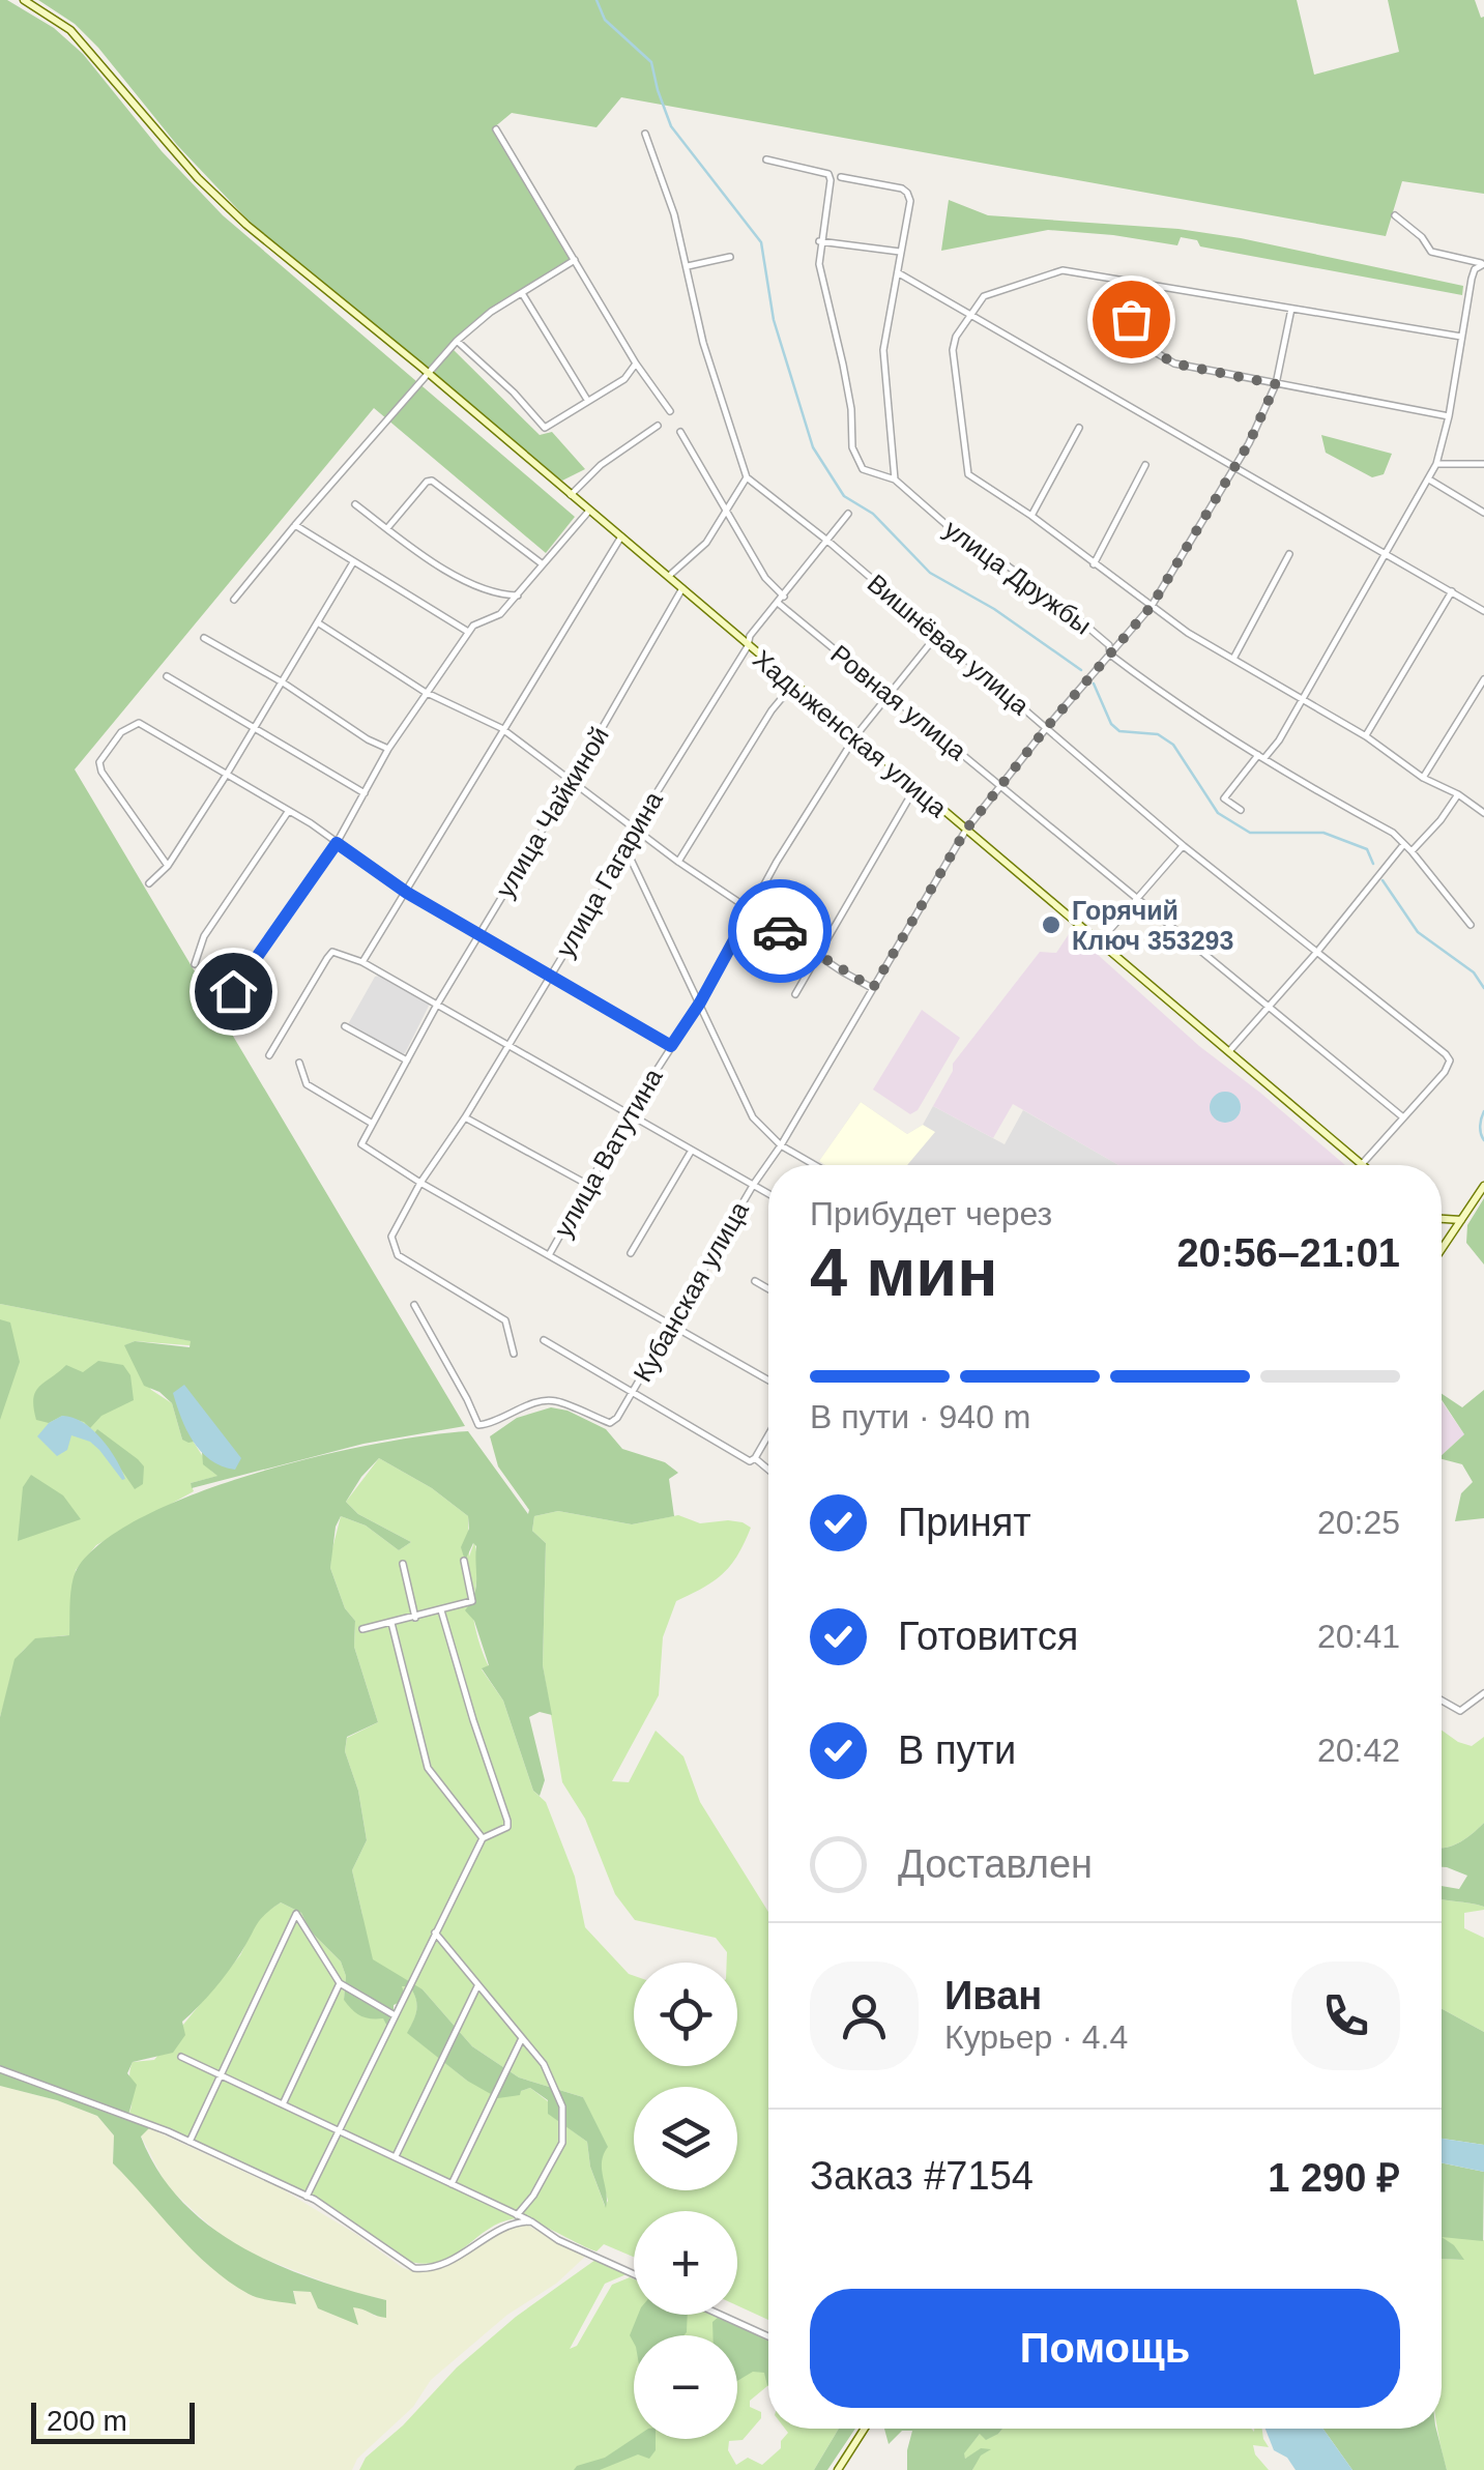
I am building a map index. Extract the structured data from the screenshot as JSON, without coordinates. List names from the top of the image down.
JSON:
{
  "streets": {
    "main road": ["Хадыженская улица"],
    "street": [
      "улица Дружбы",
      "Вишнёвая улица",
      "Ровная улица",
      "улица Чайкиной",
      "улица Гагарина",
      "улица Ватутина",
      "Кубанская улица"
    ]
  },
  "crossings": [
    ["улица Дружбы", "Кубанская улица"],
    ["Вишнёвая улица", "Ровная улица"],
    ["Вишнёвая улица", "улица Гагарина"],
    ["Вишнёвая улица", "улица Ватутина"],
    ["Вишнёвая улица", "Кубанская улица"],
    ["Ровная улица", "улица Гагарина"],
    ["Ровная улица", "улица Ватутина"],
    ["Ровная улица", "Кубанская улица"],
    ["Хадыженская улица", "улица Чайкиной"],
    ["Хадыженская улица", "улица Гагарина"],
    ["Хадыженская улица", "улица Ватутина"],
    ["Хадыженская улица", "Кубанская улица"],
    ["улица Чайкиной", "улица Гагарина"]
  ],
  "places": ["Горячий Ключ 353293"],
  "scale_bar": "200 m",
  "page": {
    "heading": ["4 мин", "Прибудет через", "20:56–21:01"],
    "panel": [
      "Иван",
      "Курьер · 4.4",
      "Заказ #7154",
      "1 290 ₽"
    ],
    "bar": "В пути · 940 m",
    "list": [
      ["Принят", "20:25"],
      ["Готовится", "20:41"],
      ["В пути", "20:42"],
      "Доставлен"
    ],
    "map_buttons": ["+", "−"],
    "buttons": "Помощь",
    "scale": "200 m"
  }
}
